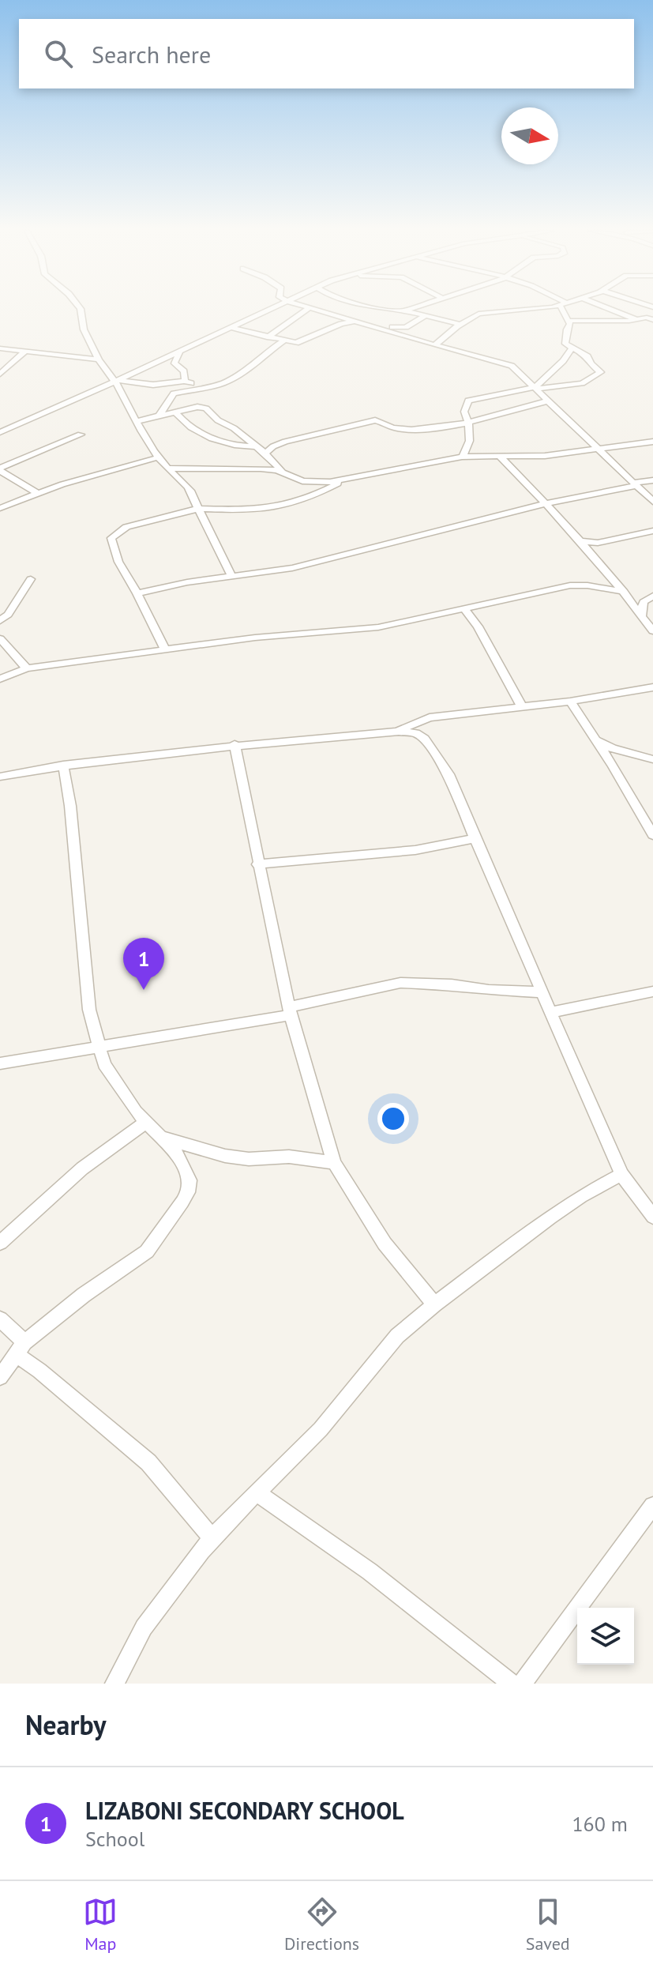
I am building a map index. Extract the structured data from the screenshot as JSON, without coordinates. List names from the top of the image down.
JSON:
{
  "north": "right",
  "page": {
    "search": "Search here",
    "pins": "1",
    "heading": "Nearby",
    "list": [
      {
        "mark": "1",
        "name": "LIZABONI SECONDARY SCHOOL",
        "note": "School",
        "value": "160 m"
      }
    ],
    "nav": ["Map", "Directions", "Saved"]
  }
}
